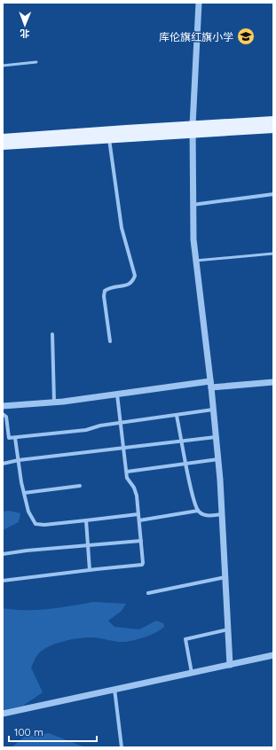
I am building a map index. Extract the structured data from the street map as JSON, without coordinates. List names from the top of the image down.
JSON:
{
  "places": {
    "school or university": ["库伦旗红旗小学"]
  },
  "scale_bar": "100 m",
  "north": "bottom"
}
